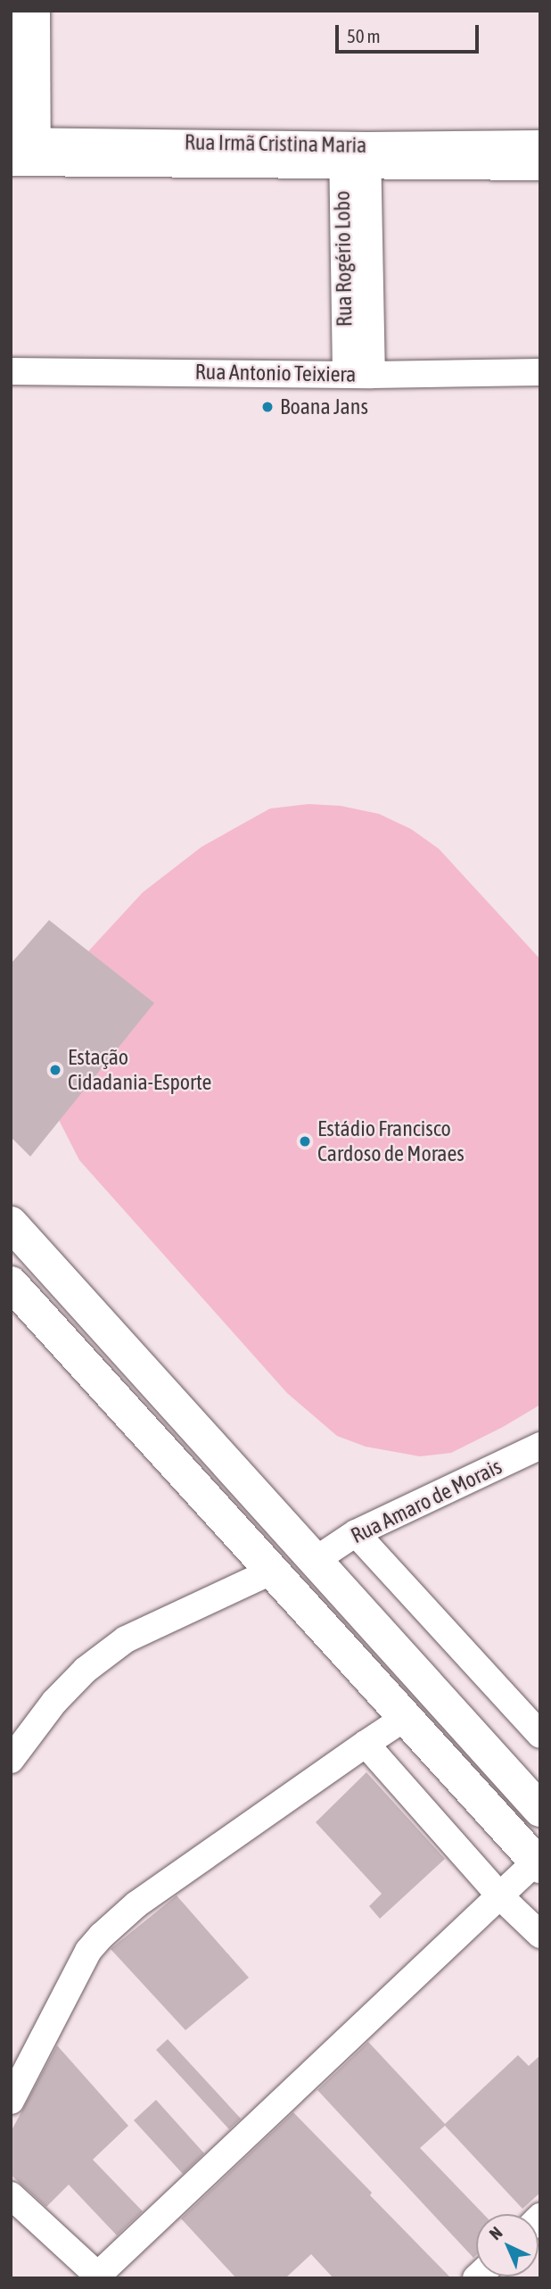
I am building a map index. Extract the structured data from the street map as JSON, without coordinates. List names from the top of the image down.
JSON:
{
  "streets": {
    "street": [
      "Rua Irmã Cristina Maria",
      "Rua Rogério Lobo",
      "Rua Antonio Teixiera",
      "Rua Amaro de Morais"
    ]
  },
  "crossings": [
    ["Rua Irmã Cristina Maria", "Rua Rogério Lobo"],
    ["Rua Rogério Lobo", "Rua Antonio Teixiera"]
  ],
  "places": ["Boana Jans", "Estação Cidadania-Esporte", "Estádio Francisco Cardoso de Moraes"],
  "scale_bar": "50 m",
  "north": "top left"
}
